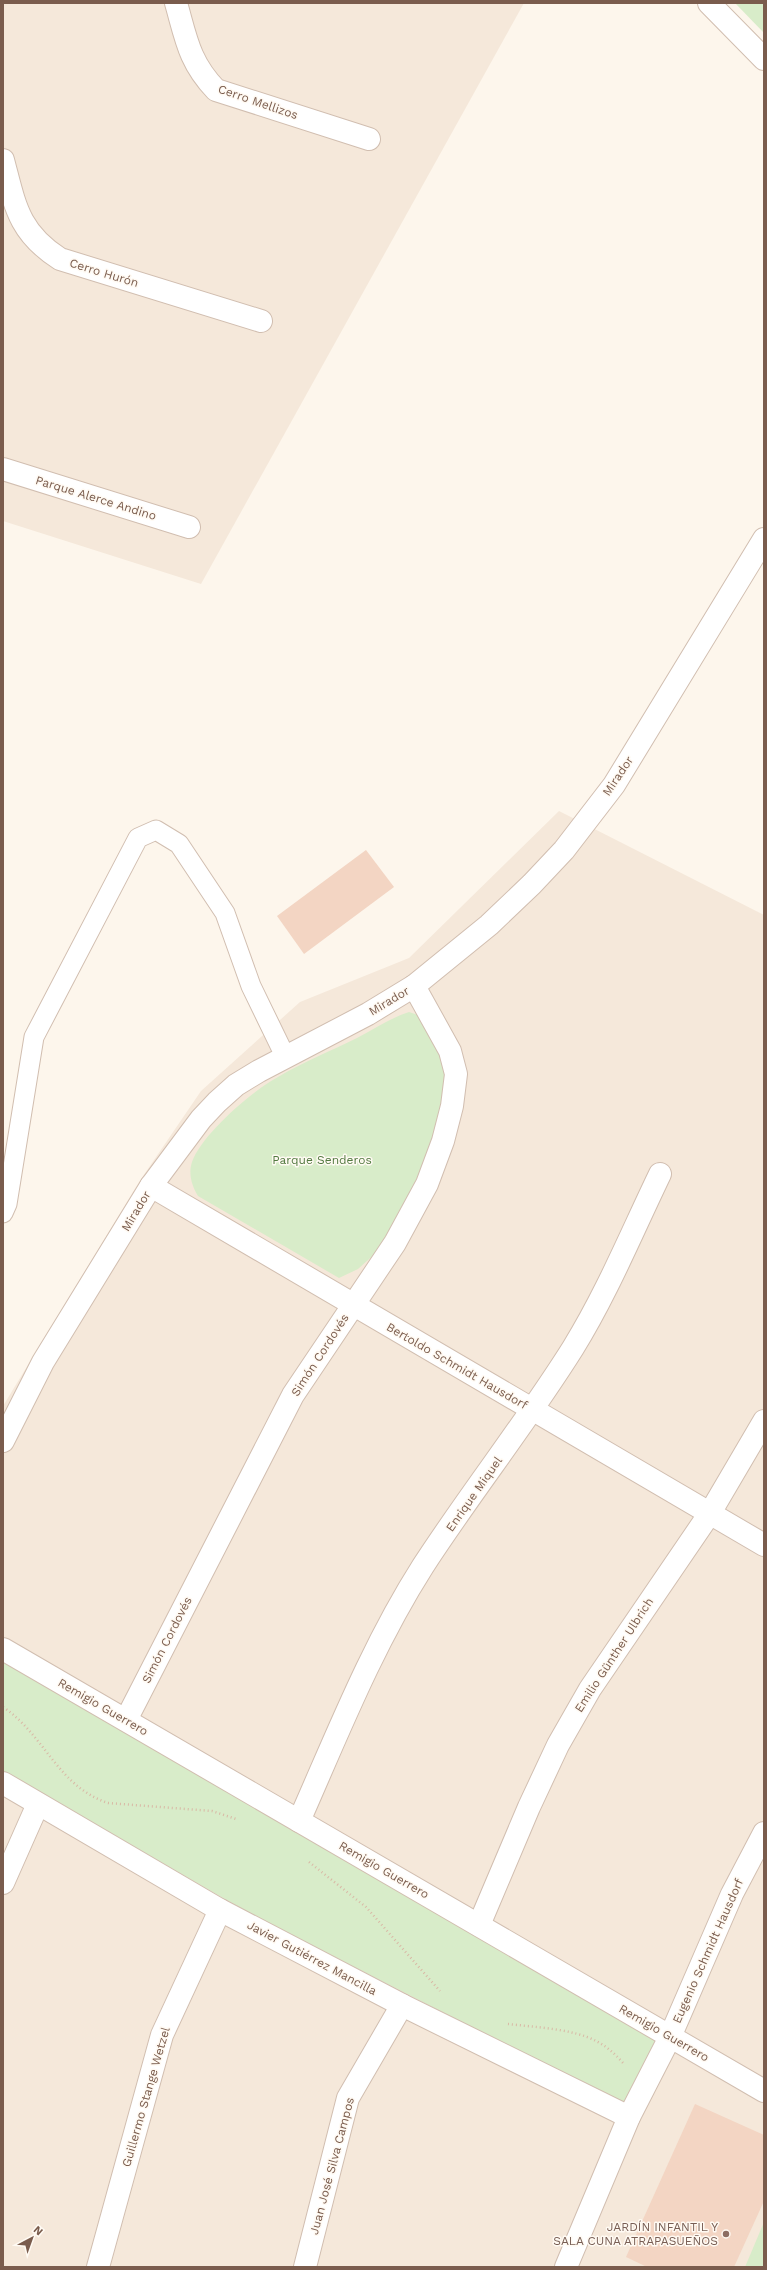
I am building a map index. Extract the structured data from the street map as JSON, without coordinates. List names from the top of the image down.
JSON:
{
  "streets": {
    "street": [
      "Cerro Mellizos",
      "Cerro Hurón",
      "Parque Alerce Andino",
      "Mirador",
      "Simón Cordovés",
      "Bertoldo Schmidt Hausdorf",
      "Enrique Miquel",
      "Emilio Günther Ulbrich",
      "Remigio Guerrero",
      "Eugenio Schmidt Hausdorf",
      "Javier Gutiérrez Mancilla",
      "Guillermo Stange Wetzel",
      "Juan José Silva Campos"
    ]
  },
  "crossings": [
    ["Mirador", "Simón Cordovés"],
    ["Mirador", "Bertoldo Schmidt Hausdorf"],
    ["Simón Cordovés", "Bertoldo Schmidt Hausdorf"],
    ["Simón Cordovés", "Remigio Guerrero"],
    ["Bertoldo Schmidt Hausdorf", "Enrique Miquel"],
    ["Bertoldo Schmidt Hausdorf", "Emilio Günther Ulbrich"],
    ["Enrique Miquel", "Remigio Guerrero"],
    ["Emilio Günther Ulbrich", "Remigio Guerrero"],
    ["Remigio Guerrero", "Eugenio Schmidt Hausdorf"],
    ["Eugenio Schmidt Hausdorf", "Javier Gutiérrez Mancilla"],
    ["Javier Gutiérrez Mancilla", "Guillermo Stange Wetzel"],
    ["Javier Gutiérrez Mancilla", "Juan José Silva Campos"]
  ],
  "parks": ["Parque Senderos"],
  "places": ["JARDÍN INFANTIL Y SALA CUNA ATRAPASUEÑOS"],
  "north": "top right"
}
